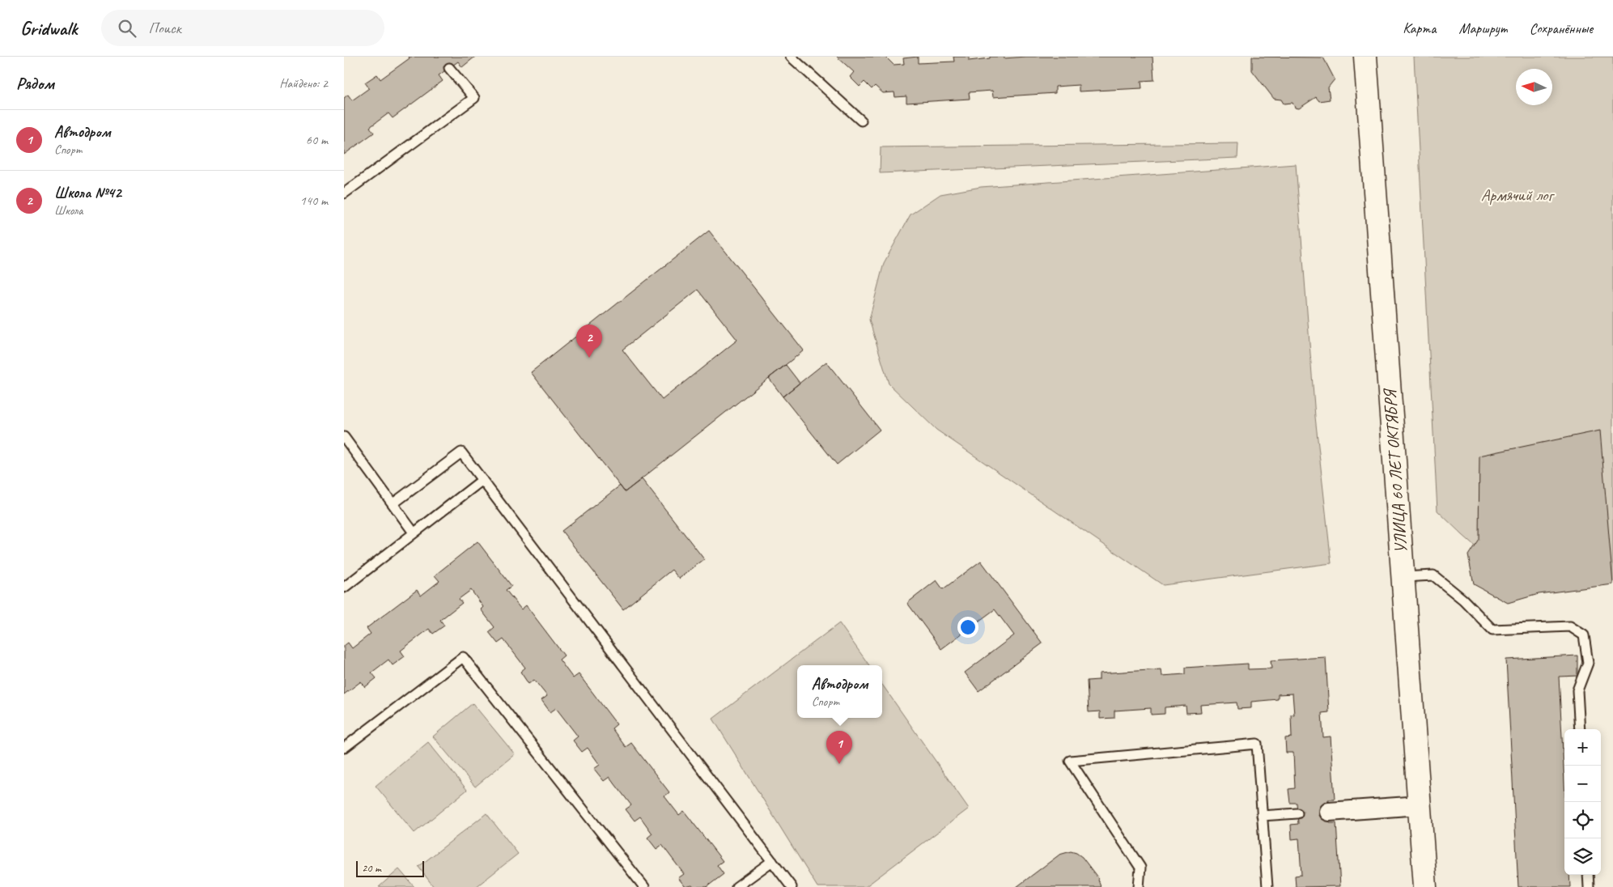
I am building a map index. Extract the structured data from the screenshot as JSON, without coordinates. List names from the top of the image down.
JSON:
{
  "streets": {
    "street": ["УЛИЦА 60 ЛЕТ ОКТЯБРЯ"]
  },
  "parks": ["Армячий лог"],
  "scale_bar": "20 m",
  "north": "left",
  "page": {
    "header": "Gridwalk",
    "search": "Поиск",
    "nav": ["Карта", "Маршрут", "Сохранённые"],
    "heading": ["Рядом", "Найдено: 2"],
    "list": [
      {
        "mark": "1",
        "name": "Автодром",
        "note": "Спорт",
        "value": "60 m"
      },
      {
        "mark": "2",
        "name": "Школа №42",
        "note": "Школа",
        "value": "140 m"
      }
    ],
    "pins": ["2", "1"],
    "popup": ["Автодром", "Спорт"],
    "map_buttons": ["+", "−"],
    "scale": "20 m"
  }
}
